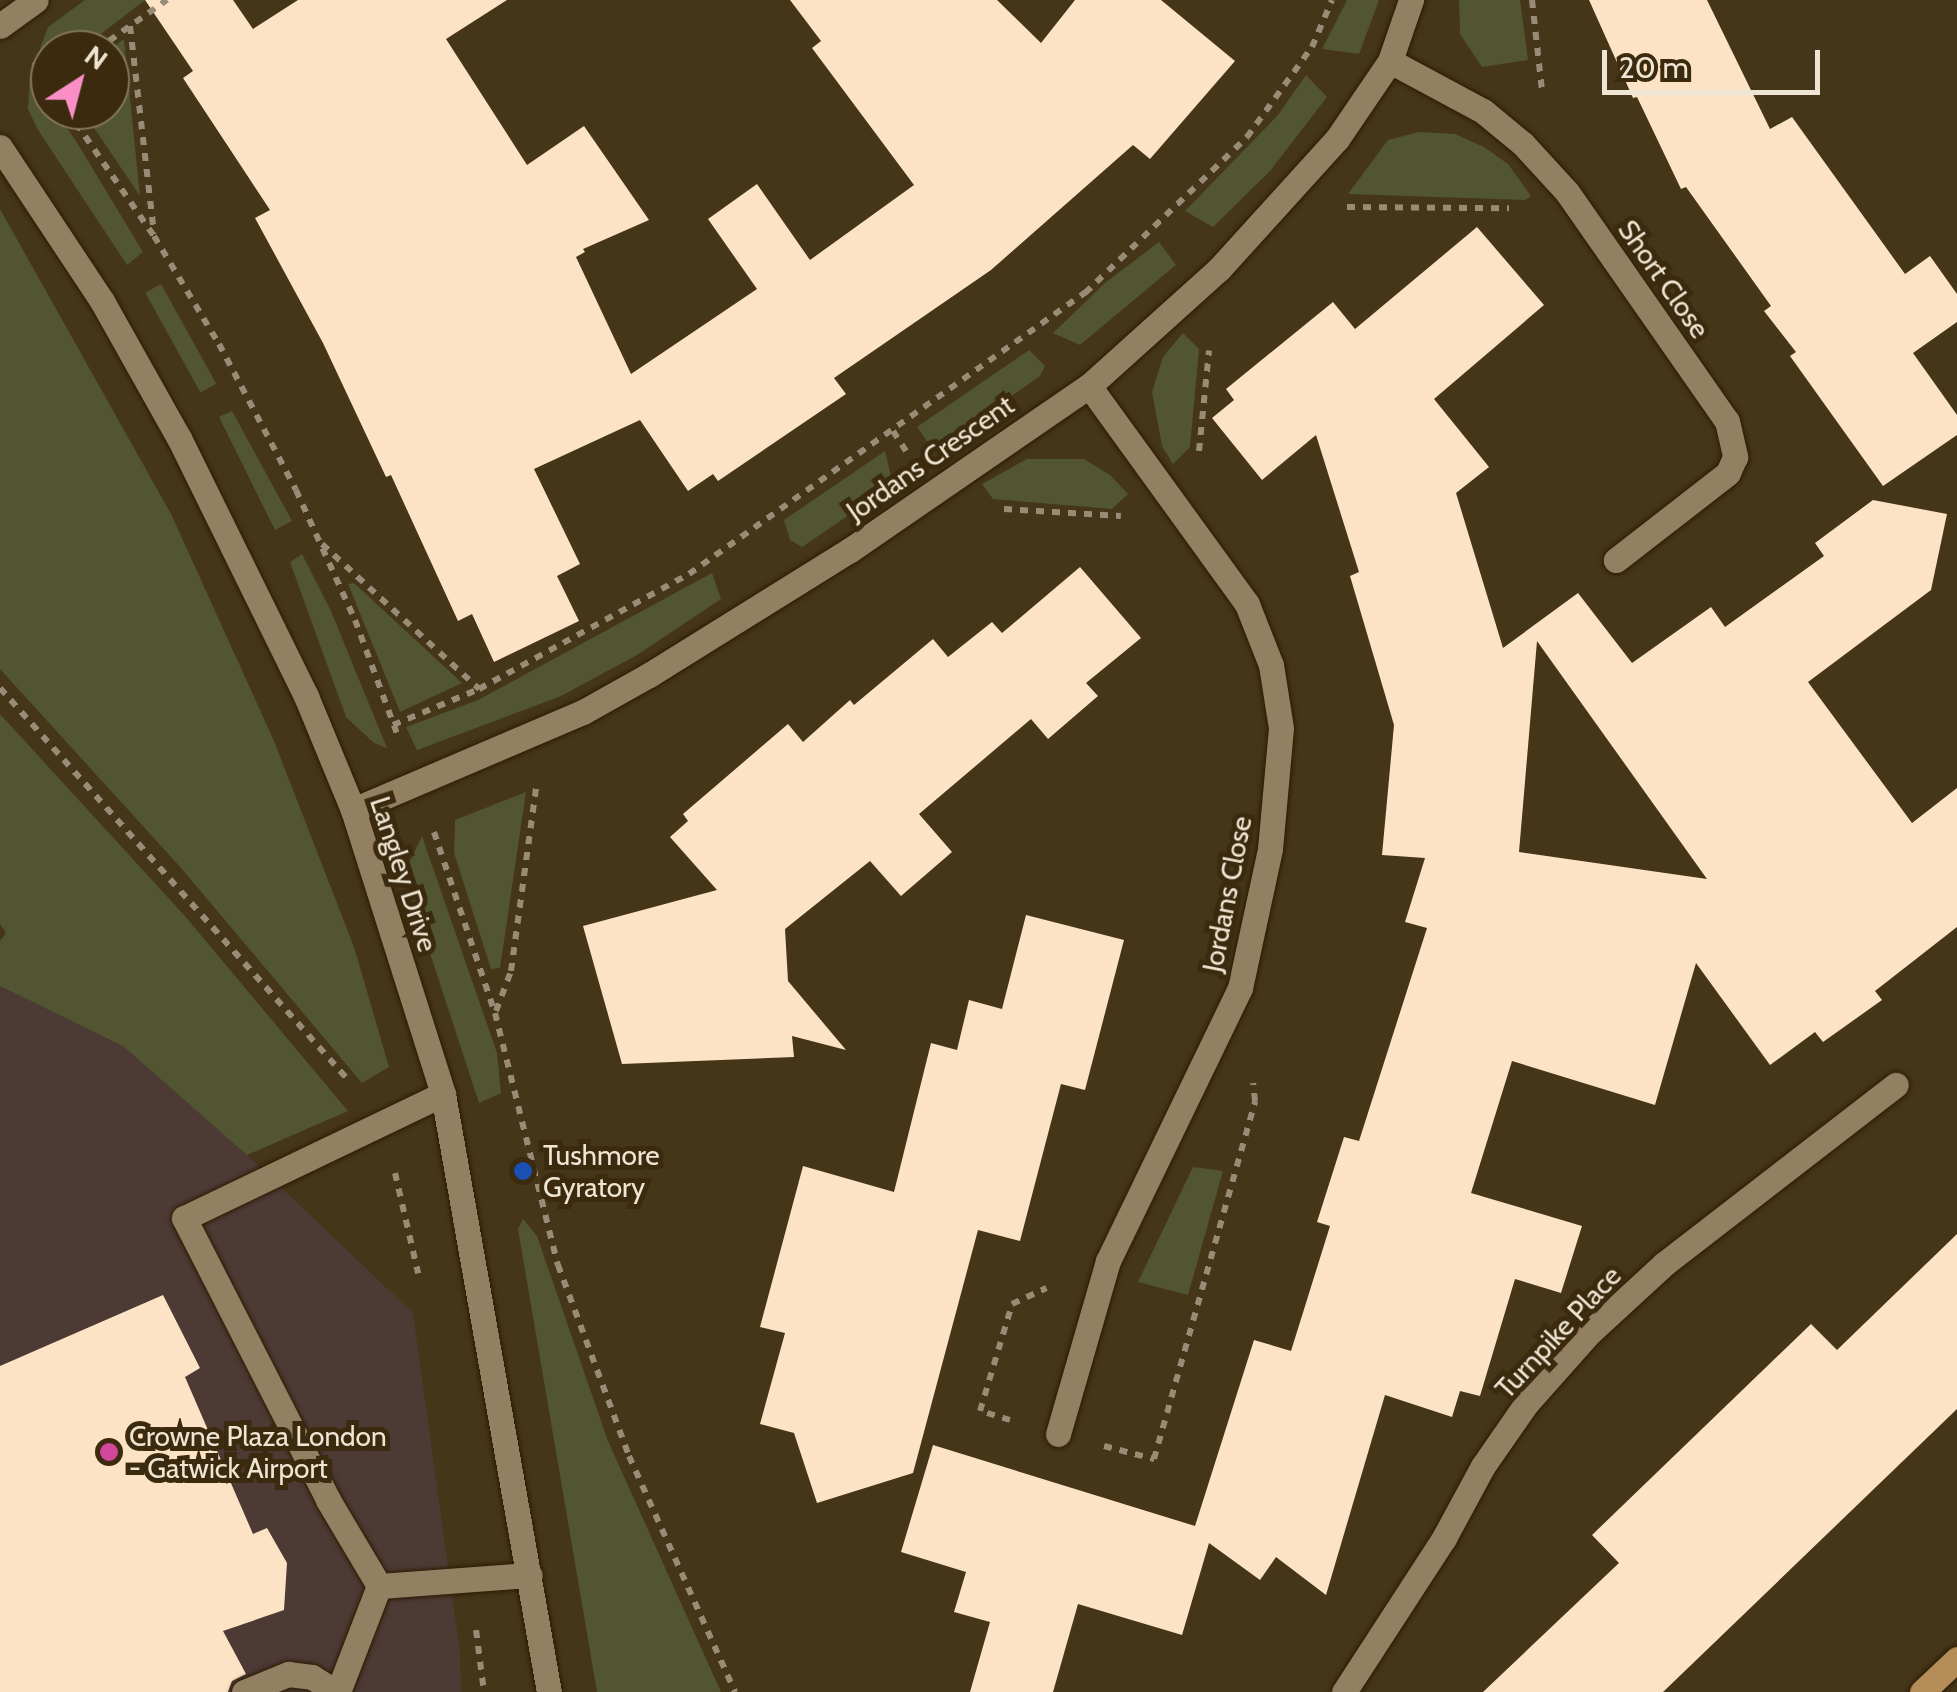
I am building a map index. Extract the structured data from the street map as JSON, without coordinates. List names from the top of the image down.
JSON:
{
  "streets": {
    "street": [
      "Short Close",
      "Jordans Crescent",
      "Langley Drive",
      "Jordans Close",
      "Turnpike Place"
    ]
  },
  "crossings": [
    ["Short Close", "Jordans Crescent"],
    ["Jordans Crescent", "Langley Drive"],
    ["Jordans Crescent", "Jordans Close"]
  ],
  "places": ["Tushmore Gyratory", "Crowne Plaza London - Gatwick Airport"],
  "scale_bar": "20 m",
  "north": "top right"
}
